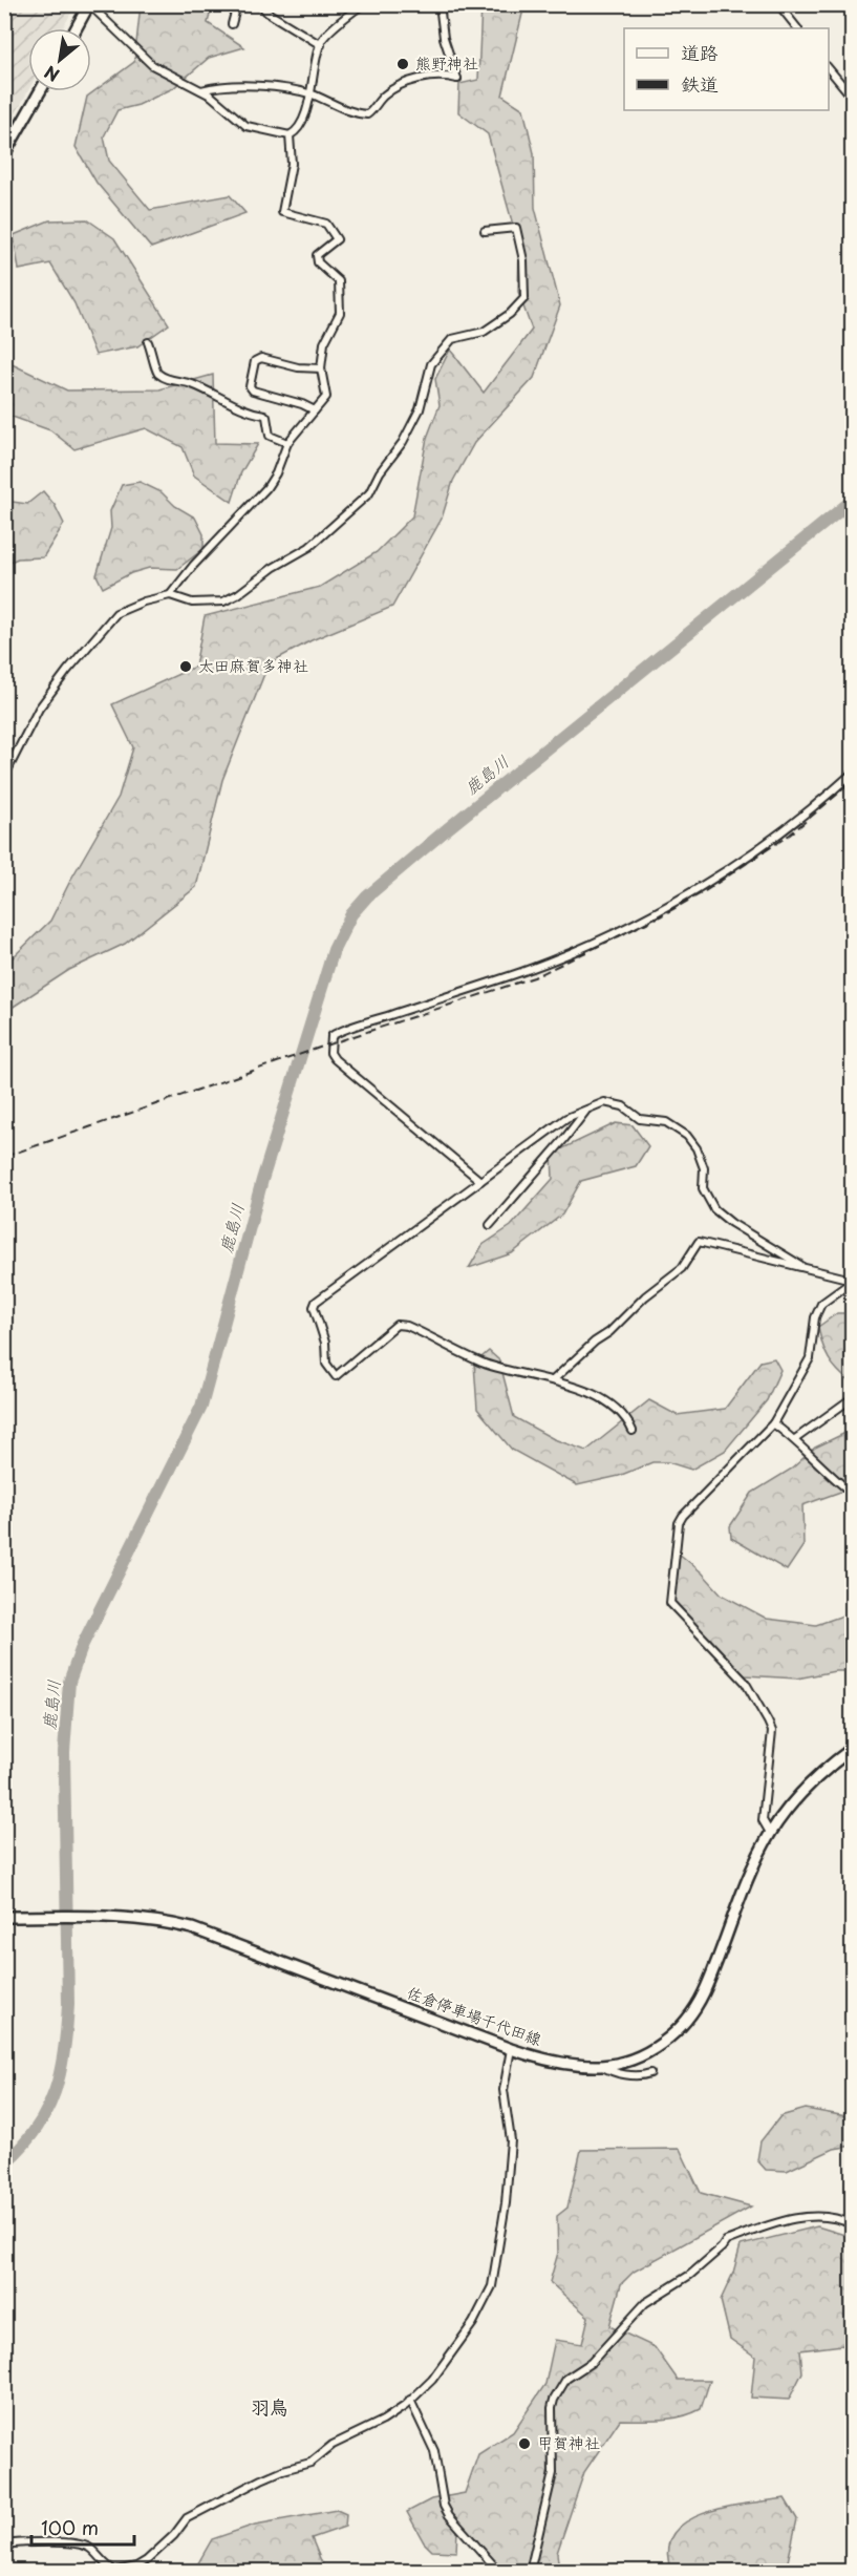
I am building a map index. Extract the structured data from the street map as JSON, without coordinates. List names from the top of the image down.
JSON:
{
  "streets": {
    "main road": ["佐倉停車場千代田線"]
  },
  "districts": ["羽鳥"],
  "water": ["鹿島川"],
  "places": ["熊野神社", "太田麻賀多神社", "甲賀神社"],
  "legend": ["道路", "鉄道"],
  "scale_bar": "100 m",
  "north": "bottom left"
}
